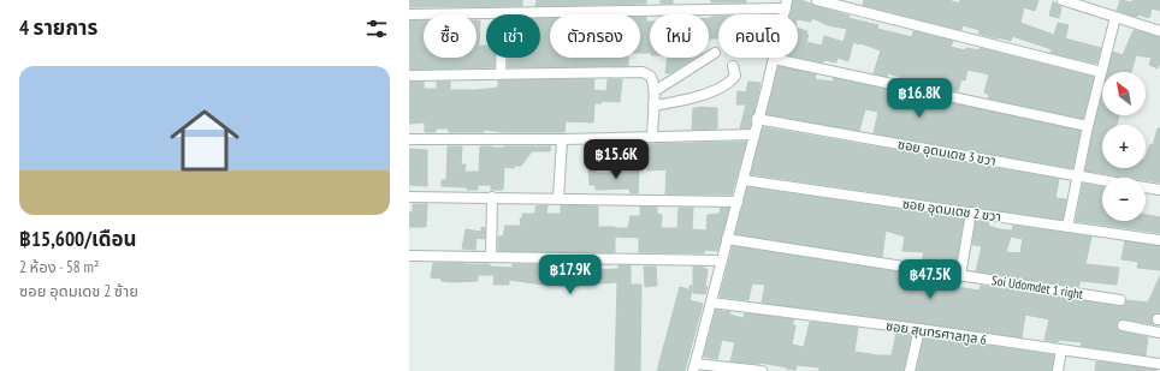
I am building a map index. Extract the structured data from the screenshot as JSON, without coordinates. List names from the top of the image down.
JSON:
{
  "streets": {
    "street": [
      "ซอย อุดมเดช 3 ขวา",
      "ซอย อุดมเดช 2 ขวา",
      "Soi Udomdet 1 right",
      "ซอย สุนทรศาลทูล 6"
    ]
  },
  "north": "top left",
  "page": {
    "heading": "4 รายการ",
    "chip": [
      "ซื้อ",
      "เช่า",
      "ตัวกรอง",
      "ใหม่",
      "คอนโด"
    ],
    "list": [
      {
        "name": "฿15,600/เดือน",
        "note": "2 ห้อง · 58 m² · ซอย อุดมเดช 2 ซ้าย"
      }
    ],
    "map_buttons": ["+", "−"],
    "price": [
      "฿16.8K",
      "฿15.6K",
      "฿17.9K",
      "฿47.5K"
    ]
  }
}
